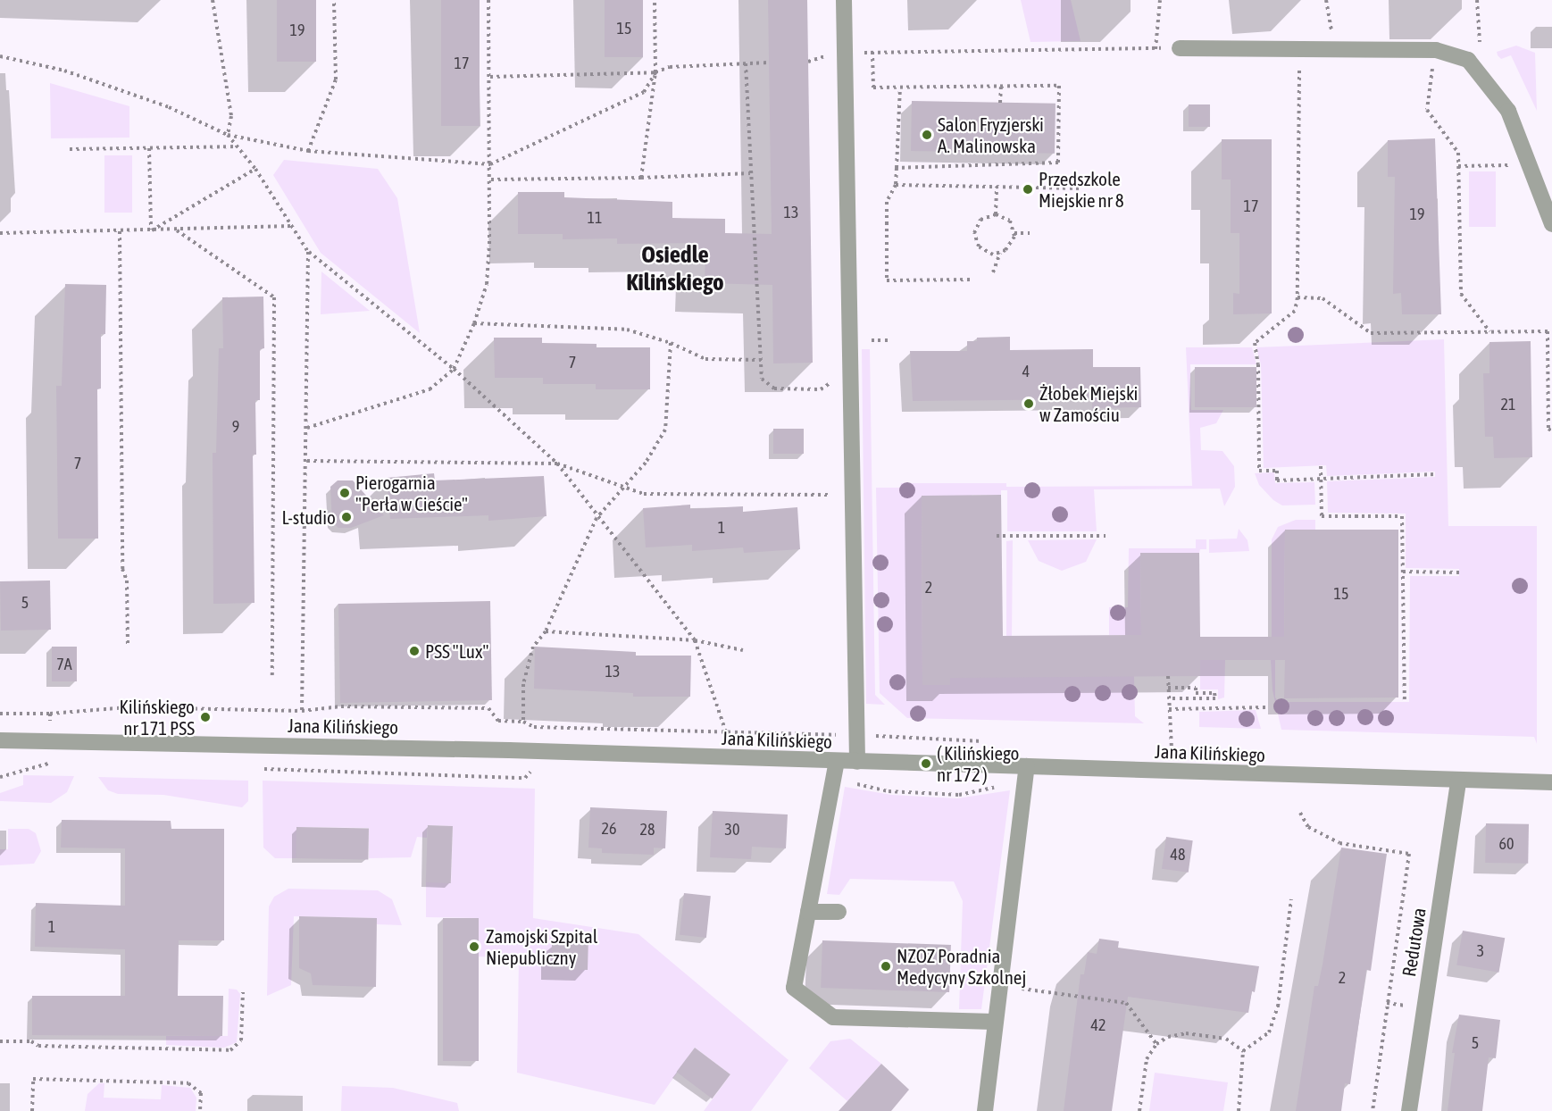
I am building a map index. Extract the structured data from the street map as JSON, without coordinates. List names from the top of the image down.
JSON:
{
  "streets": {
    "street": ["Jana Kilińskiego", "Redutowa"]
  },
  "crossings": [
    ["Jana Kilińskiego", "Redutowa"]
  ],
  "districts": ["Osiedle Kilińskiego"],
  "places": [
    "Salon Fryzjerski A. Malinowska",
    "Przedszkole Miejskie nr 8",
    "Żłobek Miejski w Zamościu",
    "Pierogarnia \"Perła w Cieście\"",
    "L-studio",
    "PSS \"Lux\"",
    "Kilińskiego nr 171 PSS",
    "( Kilińskiego nr 172 )",
    "Zamojski Szpital Niepubliczny",
    "NZOZ Poradnia Medycyny Szkolnej"
  ],
  "house_numbers": [
    "15",
    "19",
    "17",
    "17",
    "13",
    "19",
    "11",
    "7",
    "4",
    "21",
    "9",
    "7",
    "1",
    "2",
    "15",
    "5",
    "7A",
    "13",
    "26",
    "28",
    "30",
    "60",
    "48",
    "1",
    "3",
    "2",
    "42",
    "5"
  ]
}
